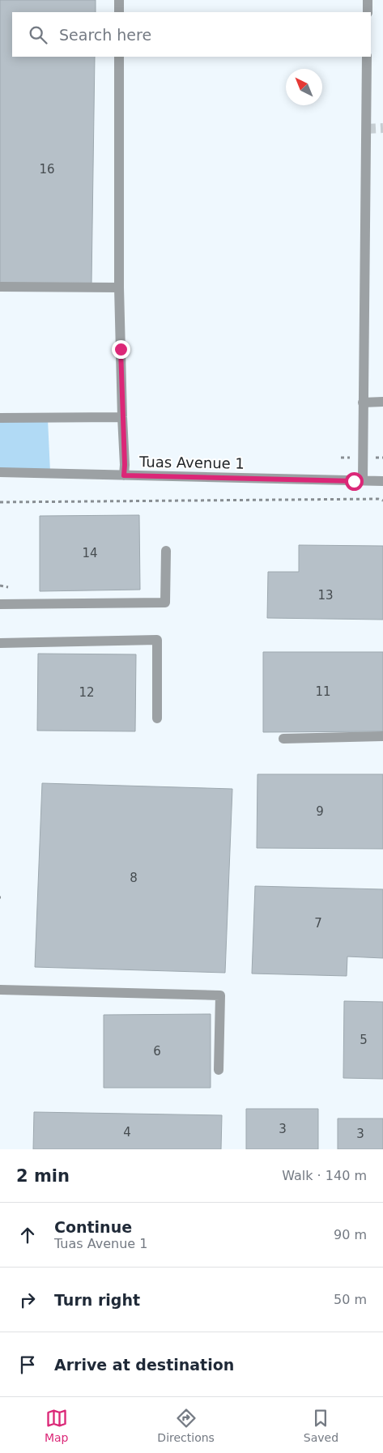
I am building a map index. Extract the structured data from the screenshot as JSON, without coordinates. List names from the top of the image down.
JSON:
{
  "streets": {
    "street": ["Tuas Avenue 1"]
  },
  "house_numbers": [
    "16",
    "14",
    "13",
    "11",
    "12",
    "9",
    "8",
    "7",
    "5",
    "6",
    "3",
    "4",
    "3"
  ],
  "north": "top left",
  "page": {
    "search": "Search here",
    "heading": ["2 min", "Walk · 140 m"],
    "list": [
      ["Continue", "Tuas Avenue 1", "90 m"],
      ["Turn right", "50 m"],
      "Arrive at destination"
    ],
    "nav": ["Map", "Directions", "Saved"]
  }
}
